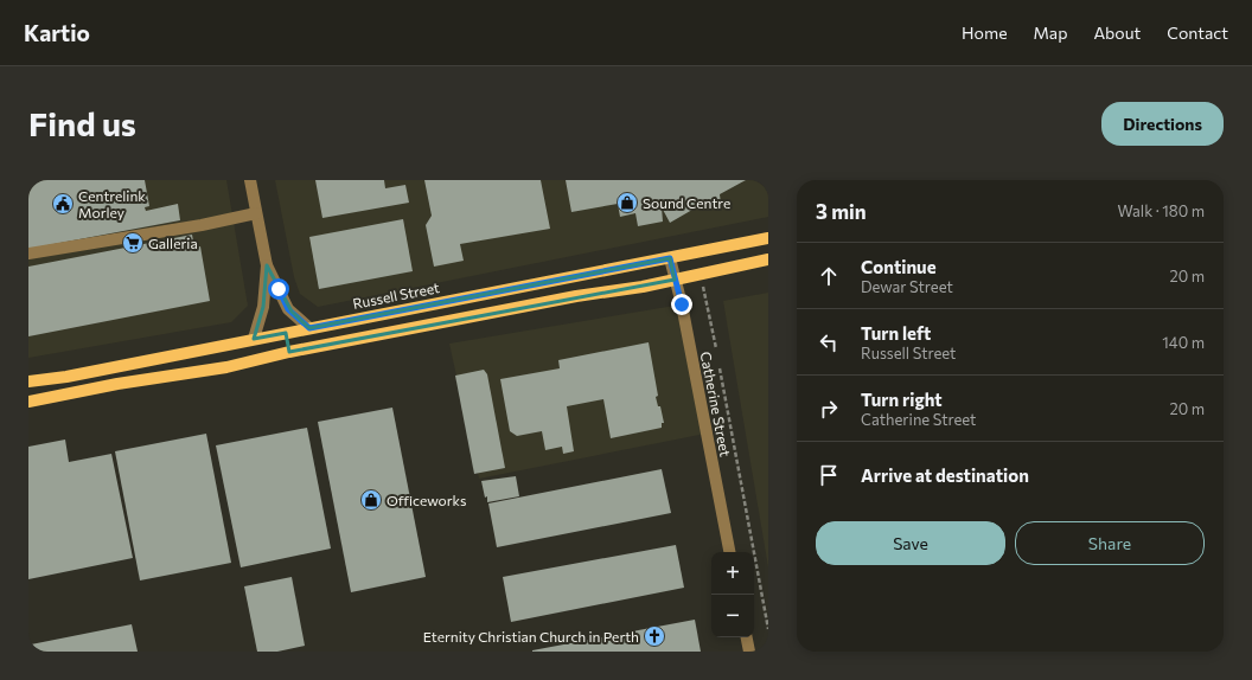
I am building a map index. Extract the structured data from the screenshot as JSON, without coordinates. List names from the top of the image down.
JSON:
{
  "streets": {
    "main road": ["Russell Street"],
    "street": ["Catherine Street"]
  },
  "crossings": [
    ["Russell Street", "Catherine Street"]
  ],
  "places": {
    "shop": ["Sound Centre", "Officeworks"],
    "public building": ["Centrelink Morley"],
    "supermarket": ["Galleria"],
    "church": ["Eternity Christian Church in Perth"]
  },
  "page": {
    "header": "Kartio",
    "nav": [
      "Home",
      "Map",
      "About",
      "Contact"
    ],
    "buttons": [
      "Directions",
      ["Save", "Share"]
    ],
    "title": "Find us",
    "heading": ["3 min", "Walk · 180 m"],
    "list": [
      ["Continue", "Dewar Street", "20 m"],
      ["Turn left", "Russell Street", "140 m"],
      ["Turn right", "Catherine Street", "20 m"],
      "Arrive at destination"
    ],
    "map_buttons": ["+", "−"]
  }
}
